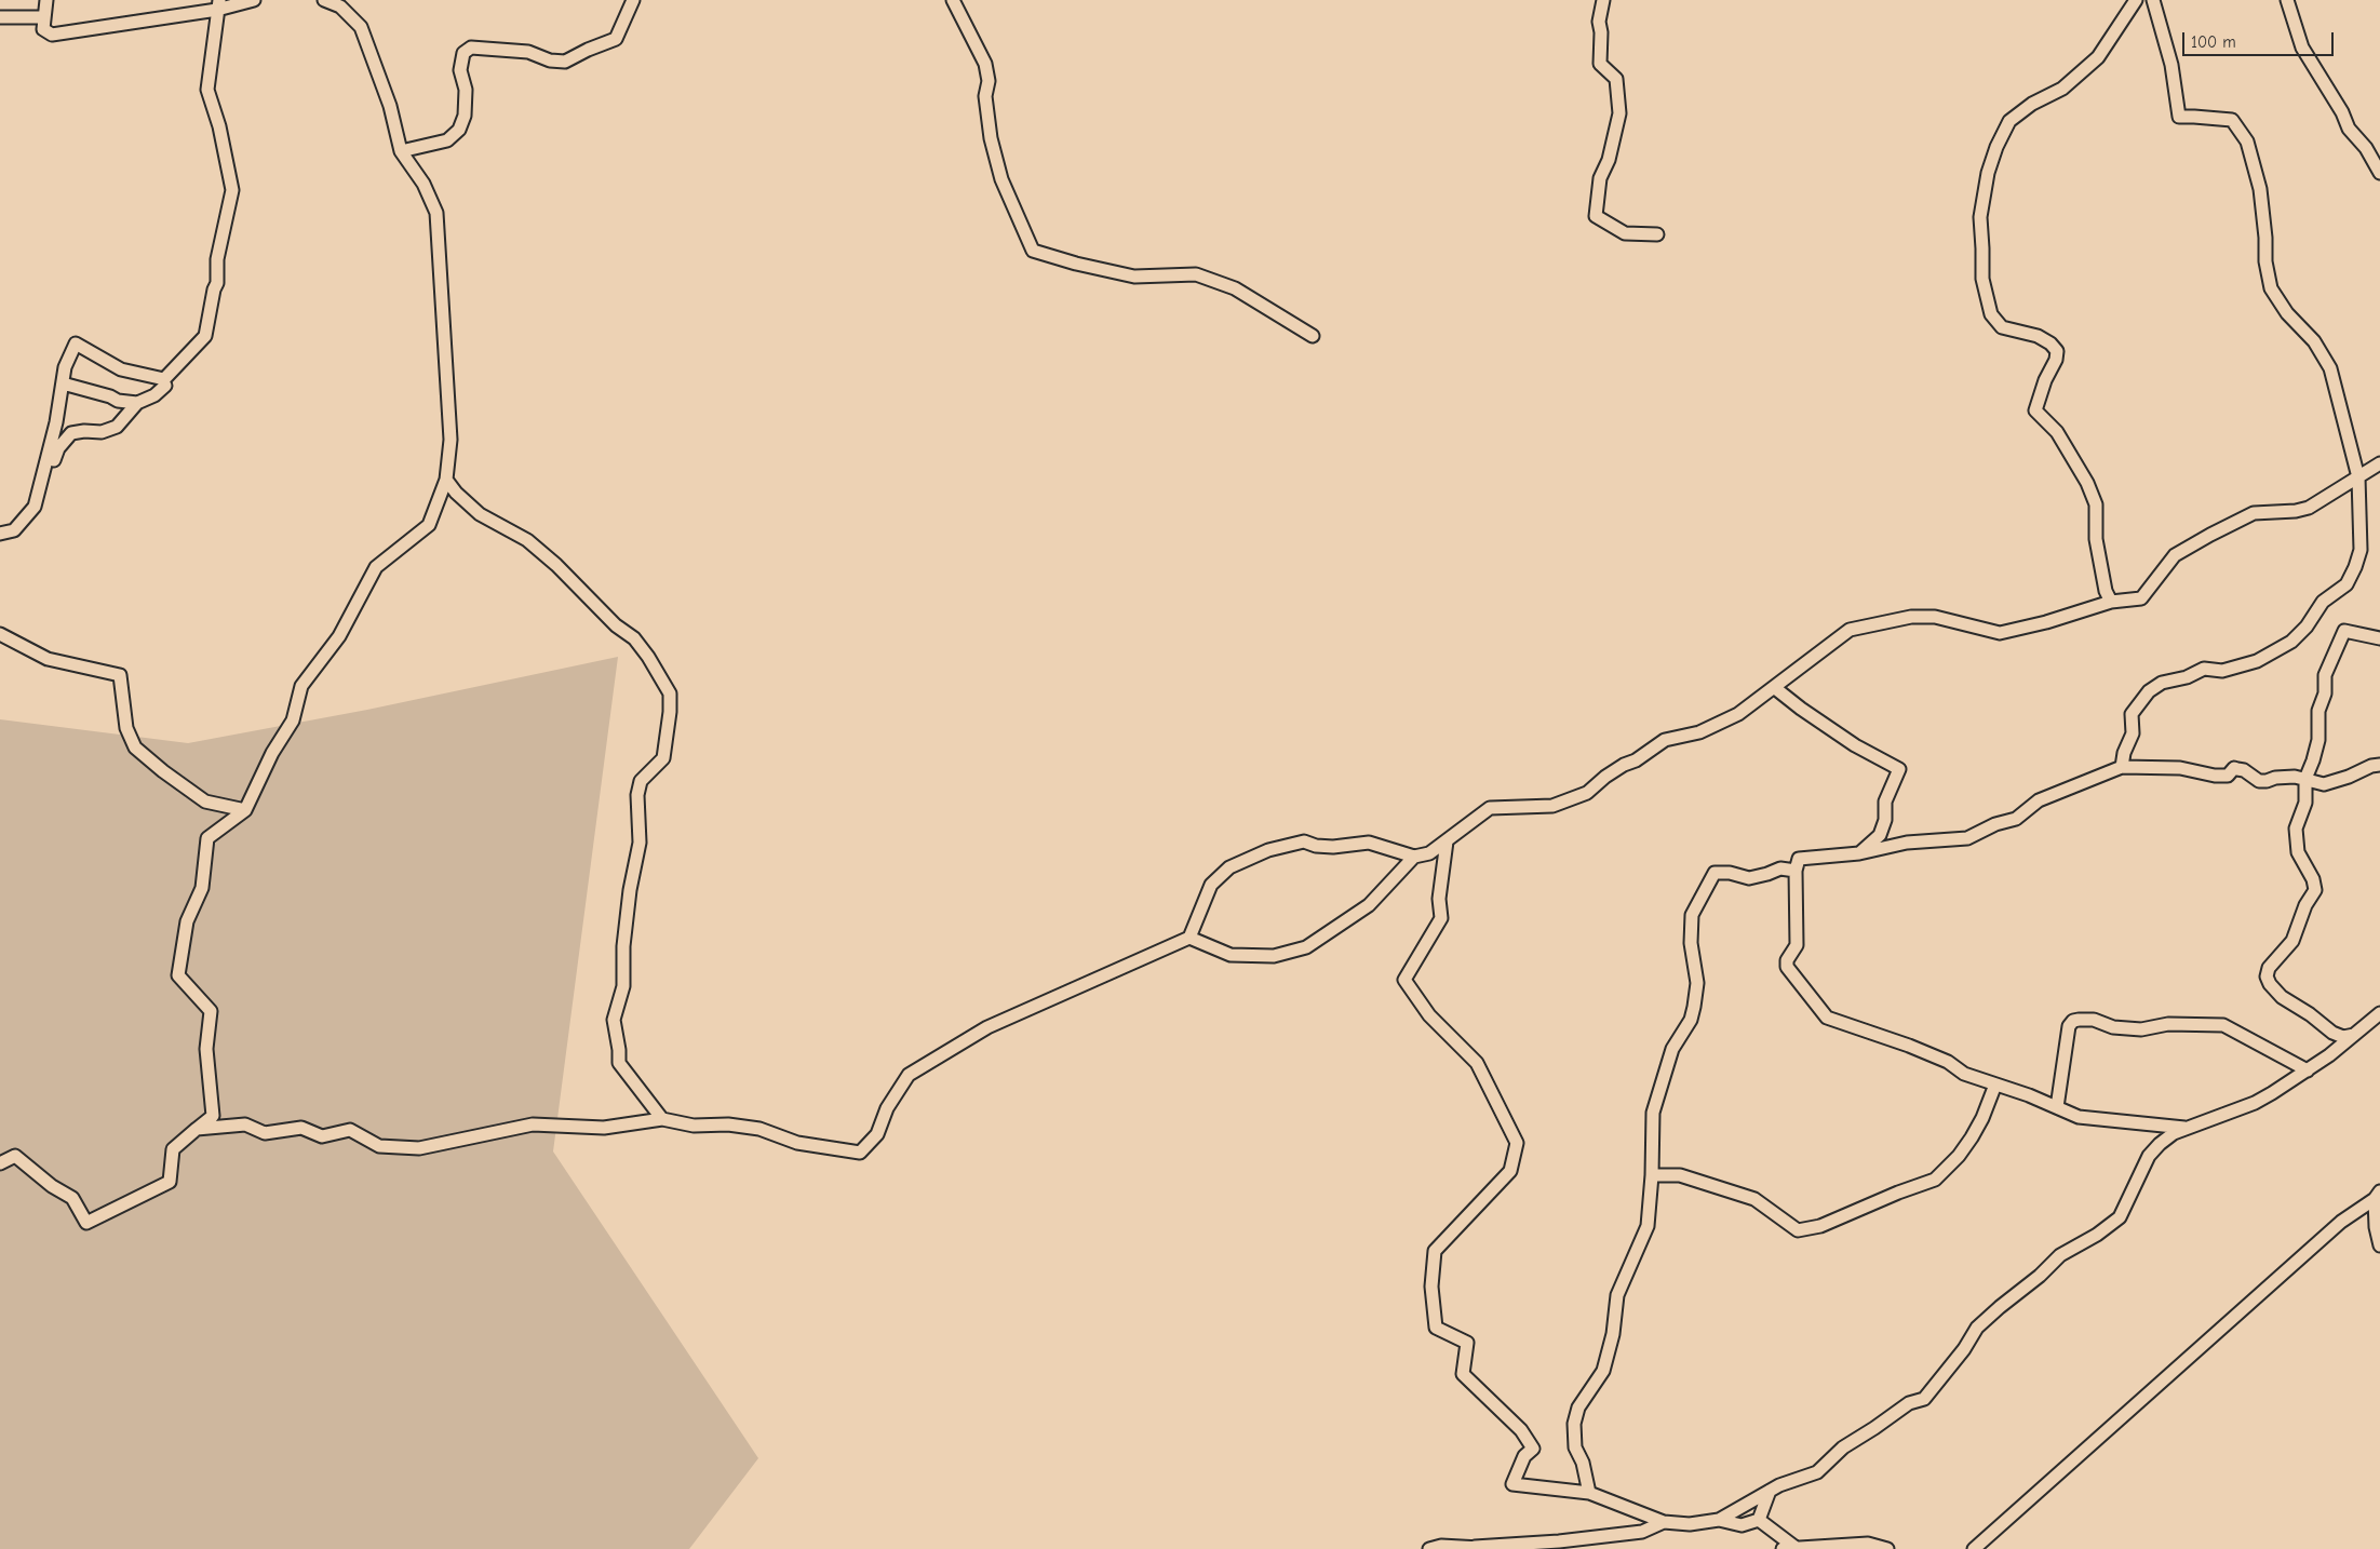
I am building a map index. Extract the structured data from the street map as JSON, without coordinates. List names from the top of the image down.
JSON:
{
  "scale_bar": "100 m"
}
